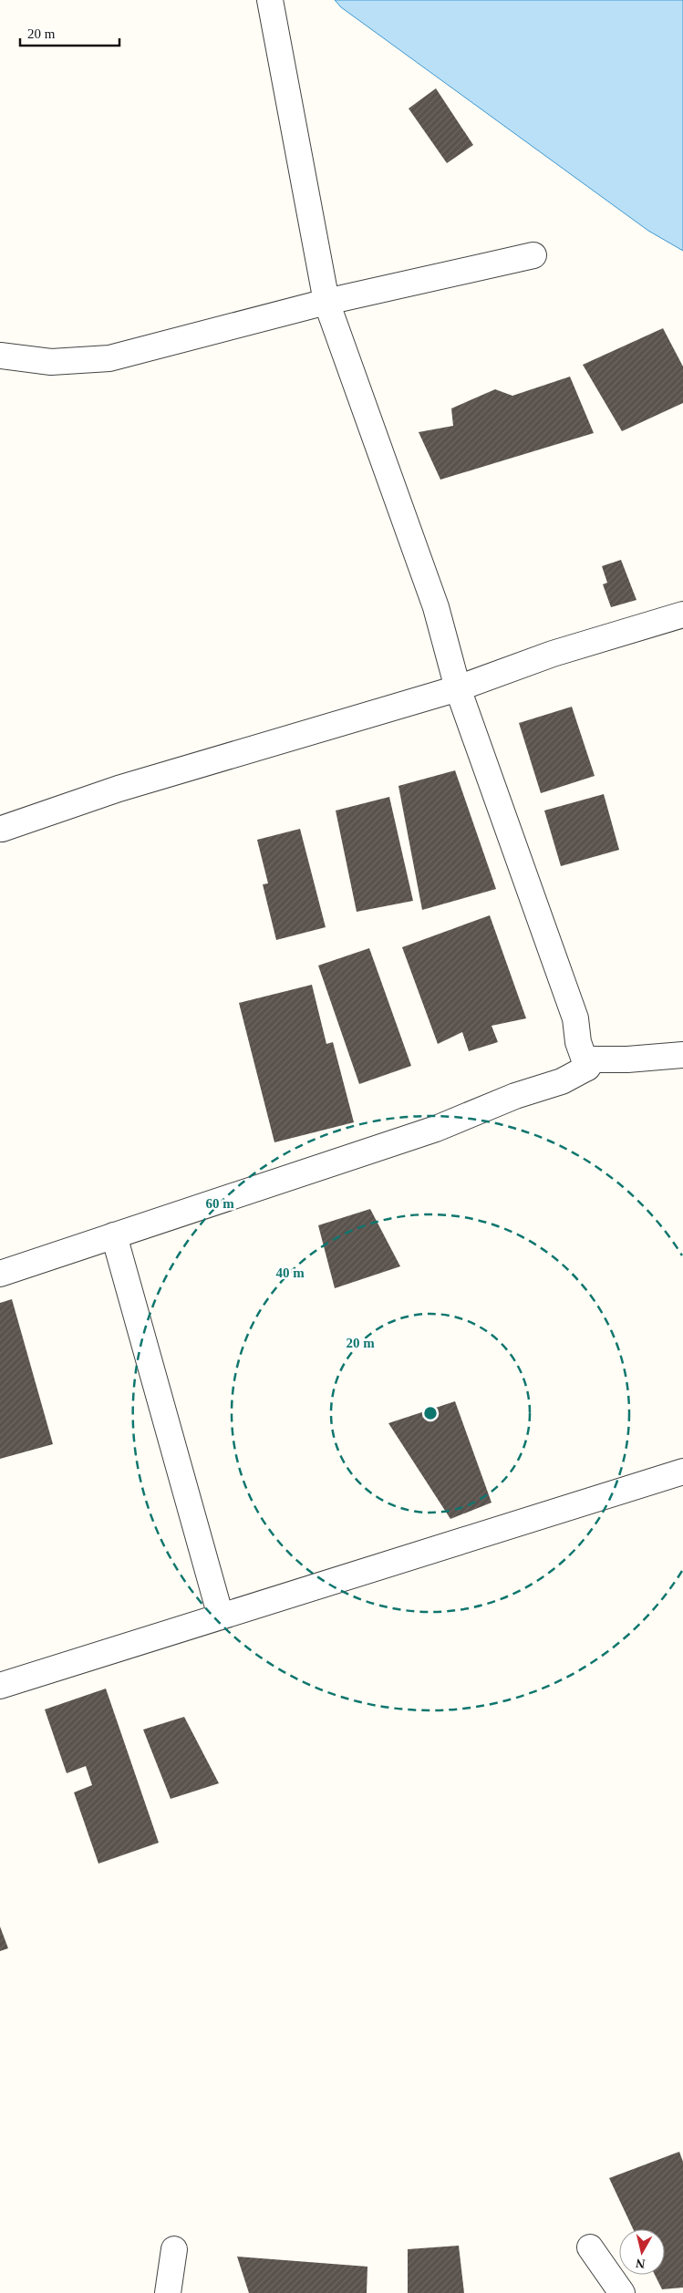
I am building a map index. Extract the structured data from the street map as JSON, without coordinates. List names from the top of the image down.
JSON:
{
  "scale_bar": "20 m",
  "north": "bottom",
  "rings": ["60 m", "40 m", "20 m"]
}
